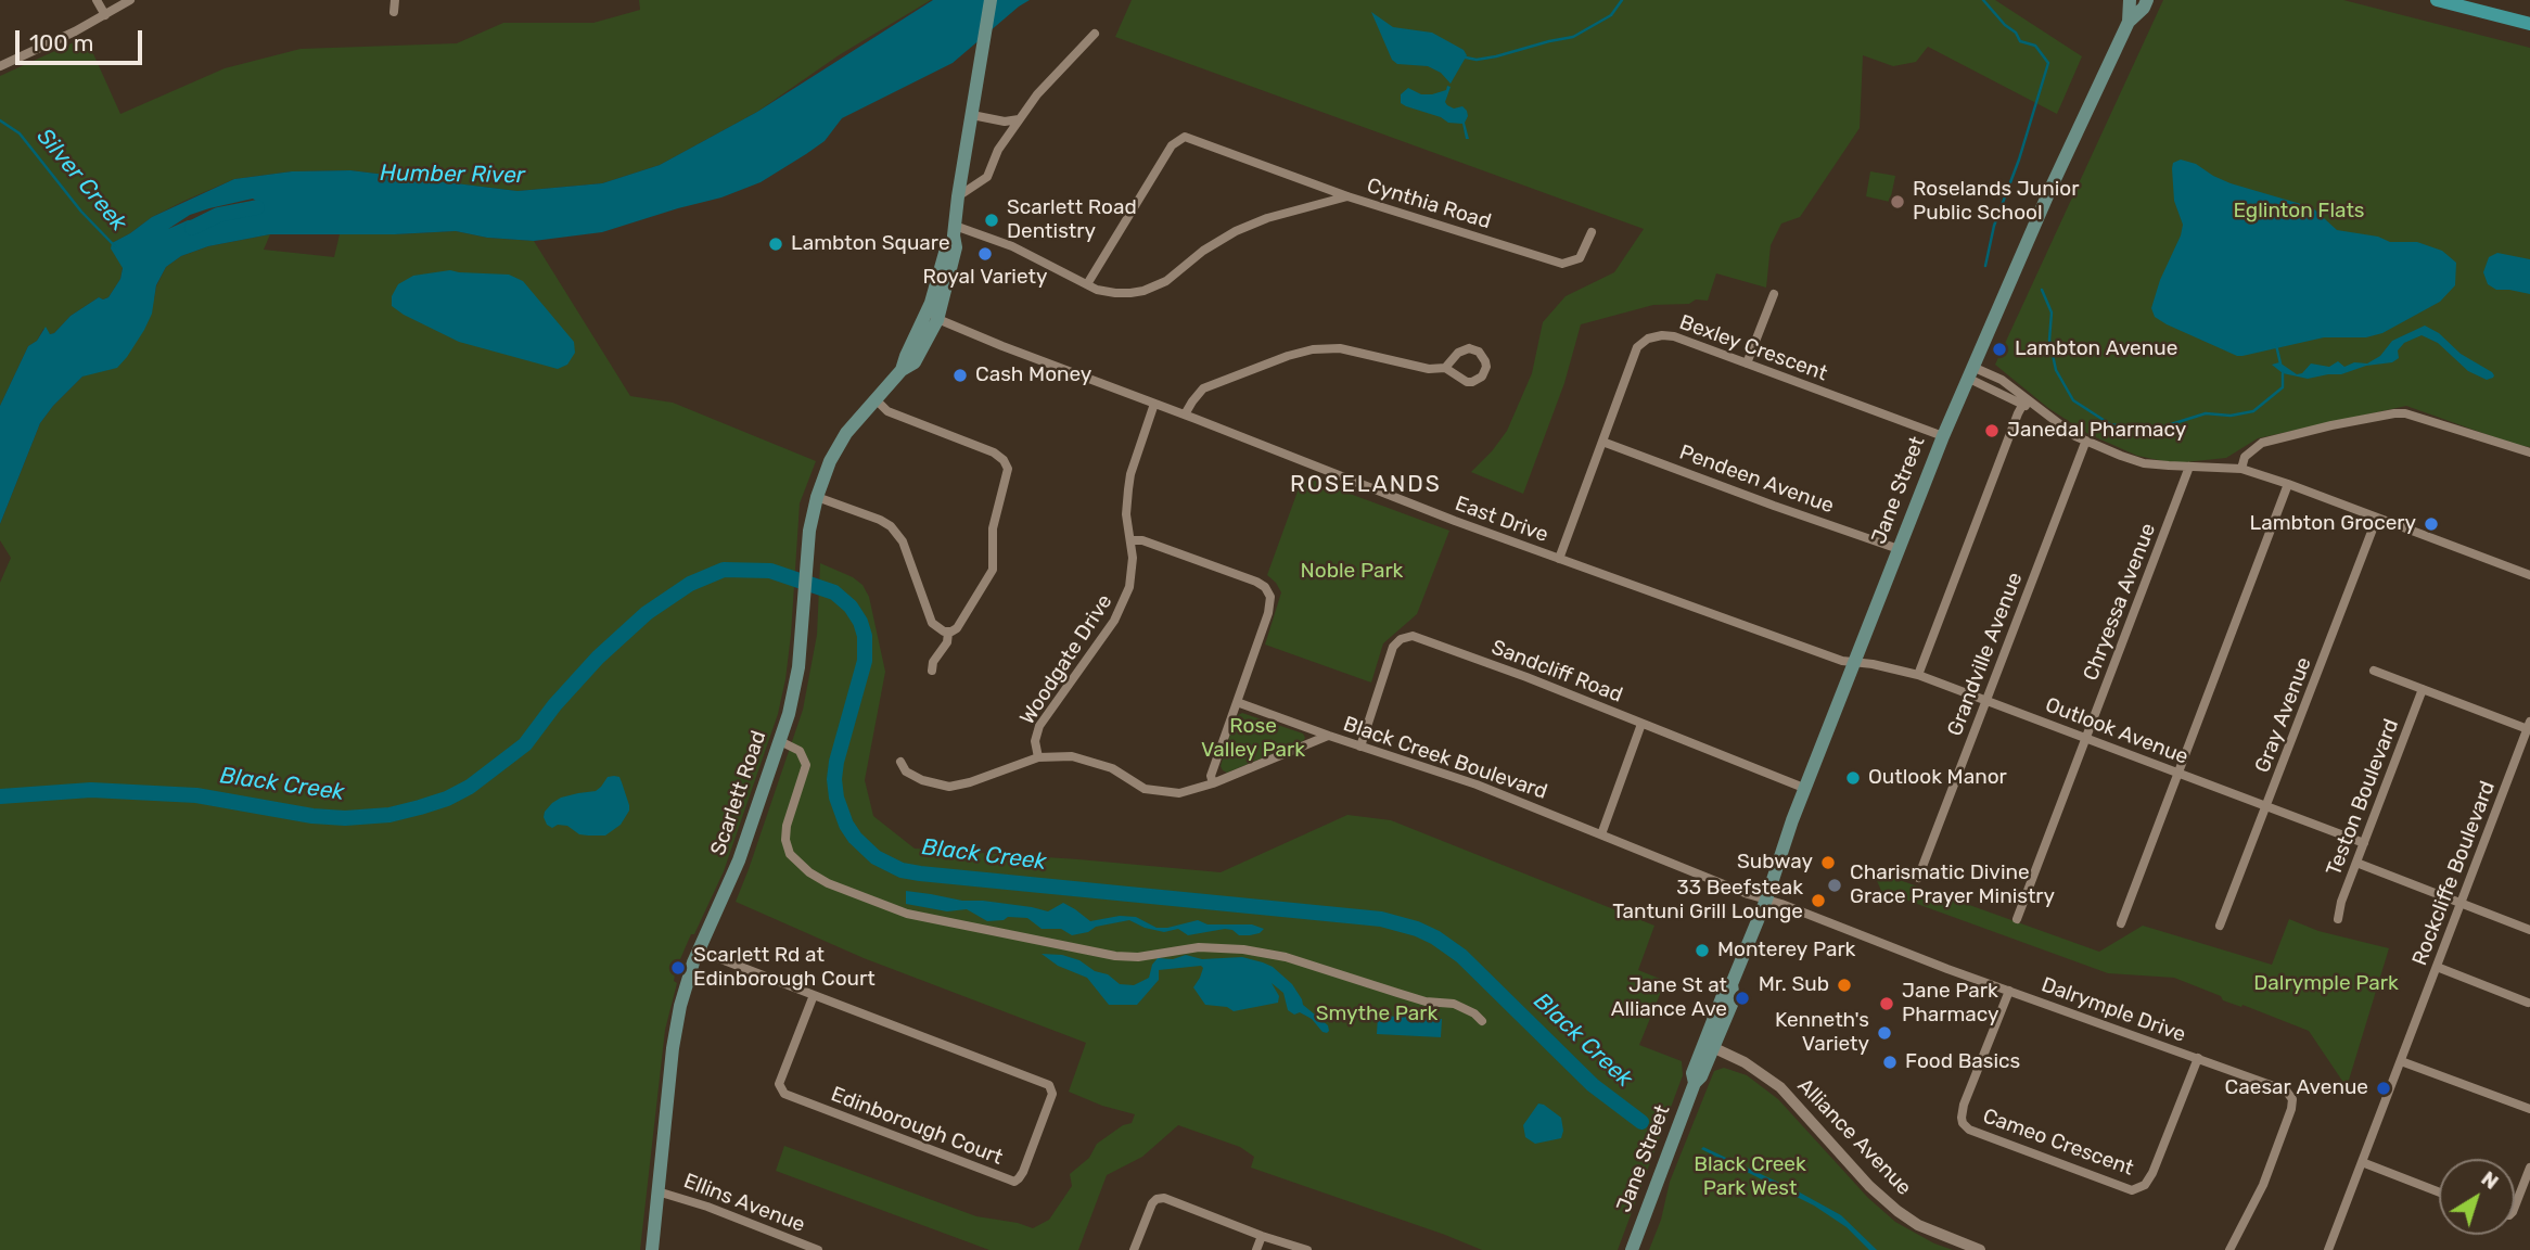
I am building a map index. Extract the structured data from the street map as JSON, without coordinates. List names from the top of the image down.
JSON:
{
  "streets": {
    "main road": ["Jane Street", "Scarlett Road"],
    "street": [
      "Cynthia Road",
      "Bexley Crescent",
      "Pendeen Avenue",
      "East Drive",
      "Chryessa Avenue",
      "Grandville Avenue",
      "Woodgate Drive",
      "Sandcliff Road",
      "Gray Avenue",
      "Outlook Avenue",
      "Black Creek Boulevard",
      "Teston Boulevard",
      "Rockcliffe Boulevard",
      "Dalrymple Drive",
      "Edinborough Court",
      "Alliance Avenue",
      "Cameo Crescent",
      "Ellins Avenue"
    ]
  },
  "crossings": [
    ["Cynthia Road", "Scarlett Road"],
    ["Bexley Crescent", "Pendeen Avenue"],
    ["Bexley Crescent", "Jane Street"],
    ["Bexley Crescent", "East Drive"],
    ["Pendeen Avenue", "Jane Street"],
    ["Jane Street", "East Drive"],
    ["Jane Street", "Sandcliff Road"],
    ["Jane Street", "Outlook Avenue"],
    ["Jane Street", "Black Creek Boulevard"],
    ["Jane Street", "Dalrymple Drive"],
    ["Jane Street", "Alliance Avenue"],
    ["East Drive", "Woodgate Drive"],
    ["East Drive", "Outlook Avenue"],
    ["East Drive", "Scarlett Road"],
    ["Chryessa Avenue", "Outlook Avenue"],
    ["Grandville Avenue", "Outlook Avenue"],
    ["Woodgate Drive", "Black Creek Boulevard"],
    ["Sandcliff Road", "Black Creek Boulevard"],
    ["Gray Avenue", "Outlook Avenue"],
    ["Outlook Avenue", "Teston Boulevard"],
    ["Black Creek Boulevard", "Dalrymple Drive"],
    ["Scarlett Road", "Edinborough Court"],
    ["Scarlett Road", "Ellins Avenue"],
    ["Dalrymple Drive", "Cameo Crescent"]
  ],
  "districts": ["ROSELANDS"],
  "water": ["Humber River", "Silver Creek", "Black Creek"],
  "parks": [
    "Eglinton Flats",
    "Noble Park",
    "Rose Valley Park",
    "Dalrymple Park",
    "Smythe Park",
    "Black Creek Park West"
  ],
  "places": [
    "Roselands Junior Public School",
    "Scarlett Road Dentistry",
    "Lambton Square",
    "Royal Variety",
    "Lambton Avenue",
    "Cash Money",
    "Janedal Pharmacy",
    "Lambton Grocery",
    "Outlook Manor",
    "Subway",
    "Charismatic Divine Grace Prayer Ministry",
    "33 Beefsteak Tantuni Grill Lounge",
    "Monterey Park",
    "Scarlett Rd at Edinborough Court",
    "Mr. Sub",
    "Jane St at Alliance Ave",
    "Jane Park Pharmacy",
    "Kenneth's Variety",
    "Food Basics",
    "Caesar Avenue"
  ],
  "scale_bar": "100 m",
  "north": "top right"
}
